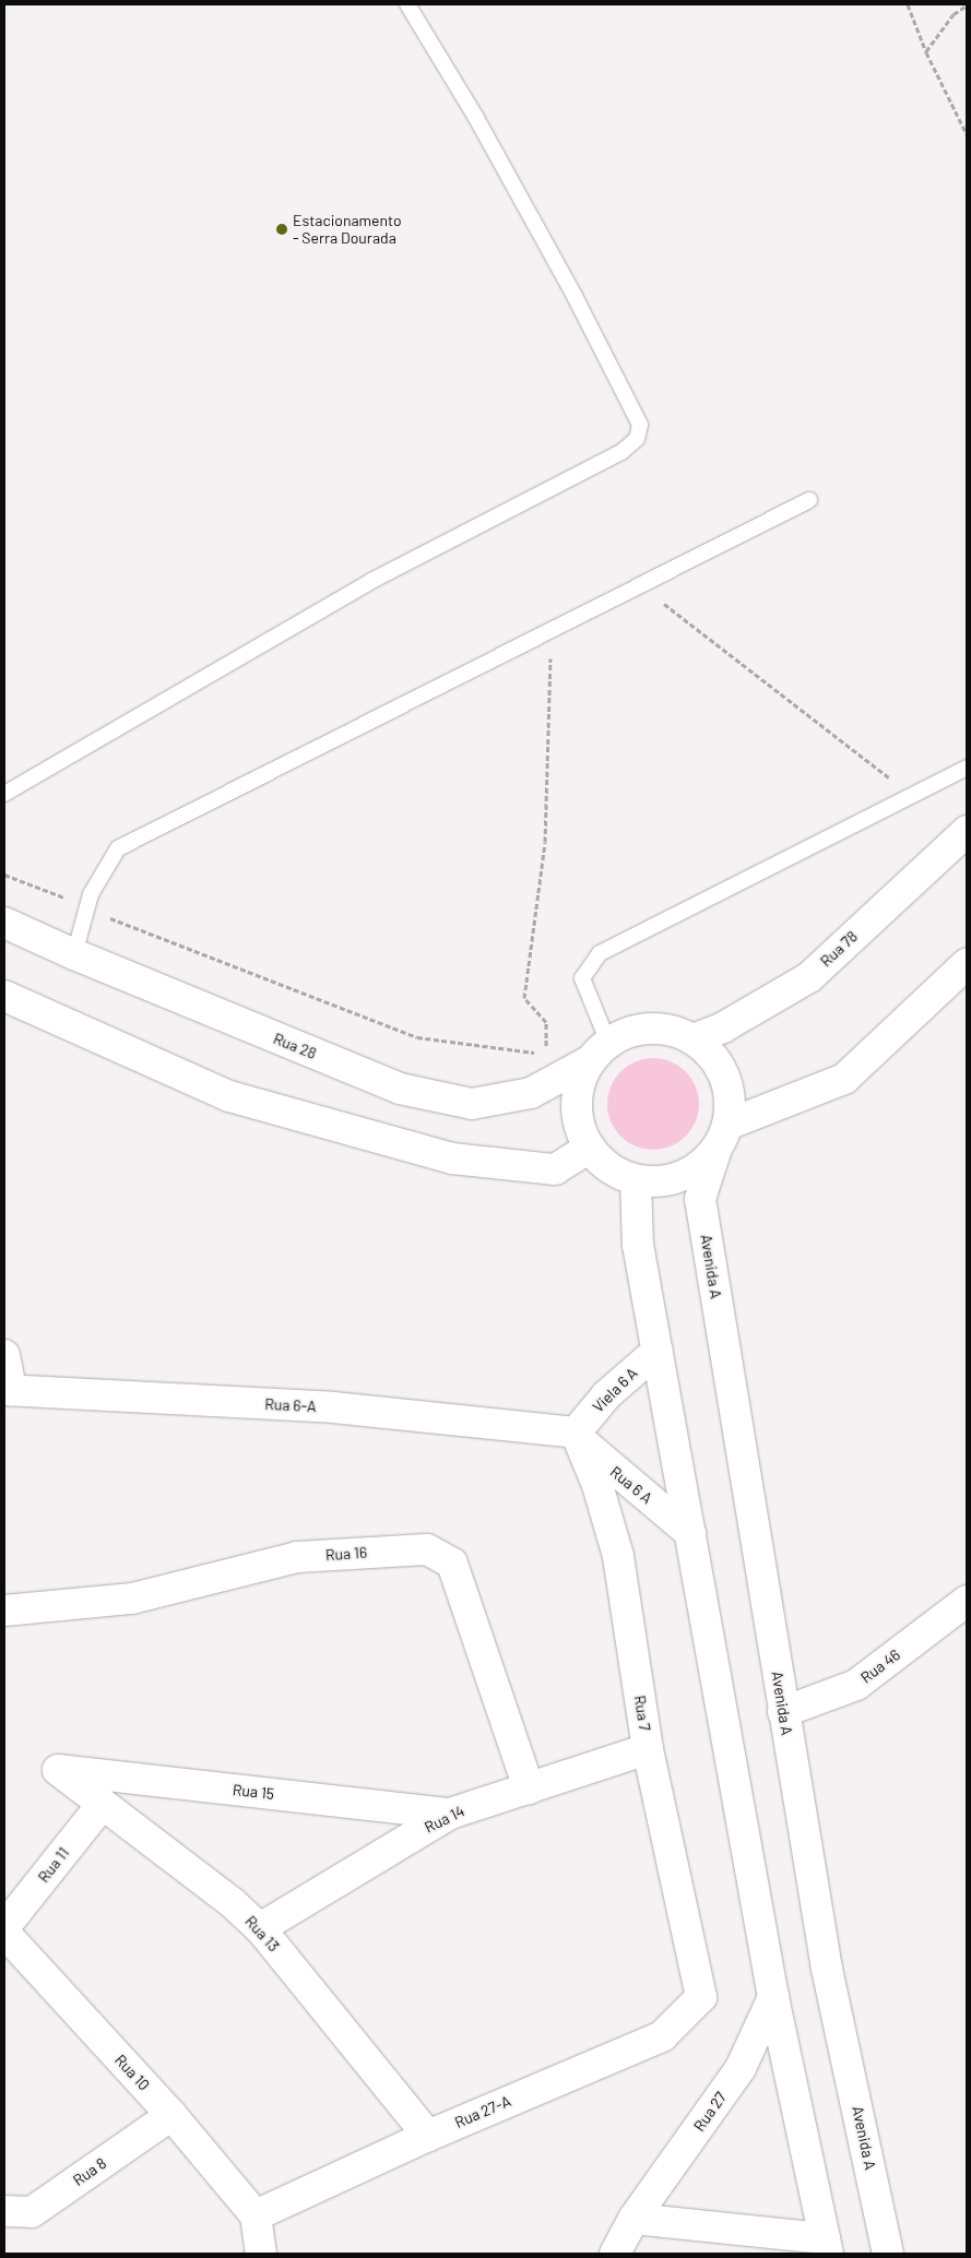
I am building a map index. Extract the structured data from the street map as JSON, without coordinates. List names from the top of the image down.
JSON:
{
  "streets": {
    "street": [
      "Rua 78",
      "Rua 28",
      "Avenida A",
      "Viela 6 A",
      "Rua 6-A",
      "Rua 6 A",
      "Rua 16",
      "Rua 46",
      "Rua 7",
      "Rua 15",
      "Rua 14",
      "Rua 11",
      "Rua 13",
      "Rua 10",
      "Rua 27-A",
      "Rua 27",
      "Rua 8"
    ]
  },
  "crossings": [
    ["Rua 78", "Rua 28"],
    ["Rua 78", "Avenida A"],
    ["Rua 28", "Avenida A"],
    ["Avenida A", "Rua 46"],
    ["Viela 6 A", "Rua 6-A"],
    ["Viela 6 A", "Rua 6 A"],
    ["Viela 6 A", "Rua 7"],
    ["Rua 6-A", "Rua 6 A"],
    ["Rua 6-A", "Rua 7"],
    ["Rua 6 A", "Rua 7"],
    ["Rua 16", "Rua 14"],
    ["Rua 7", "Rua 14"],
    ["Rua 7", "Rua 27-A"],
    ["Rua 15", "Rua 14"],
    ["Rua 15", "Rua 13"],
    ["Rua 14", "Rua 13"],
    ["Rua 11", "Rua 13"],
    ["Rua 13", "Rua 27-A"],
    ["Rua 10", "Rua 27-A"],
    ["Rua 10", "Rua 8"]
  ],
  "places": ["Estacionamento - Serra Dourada"]
}
